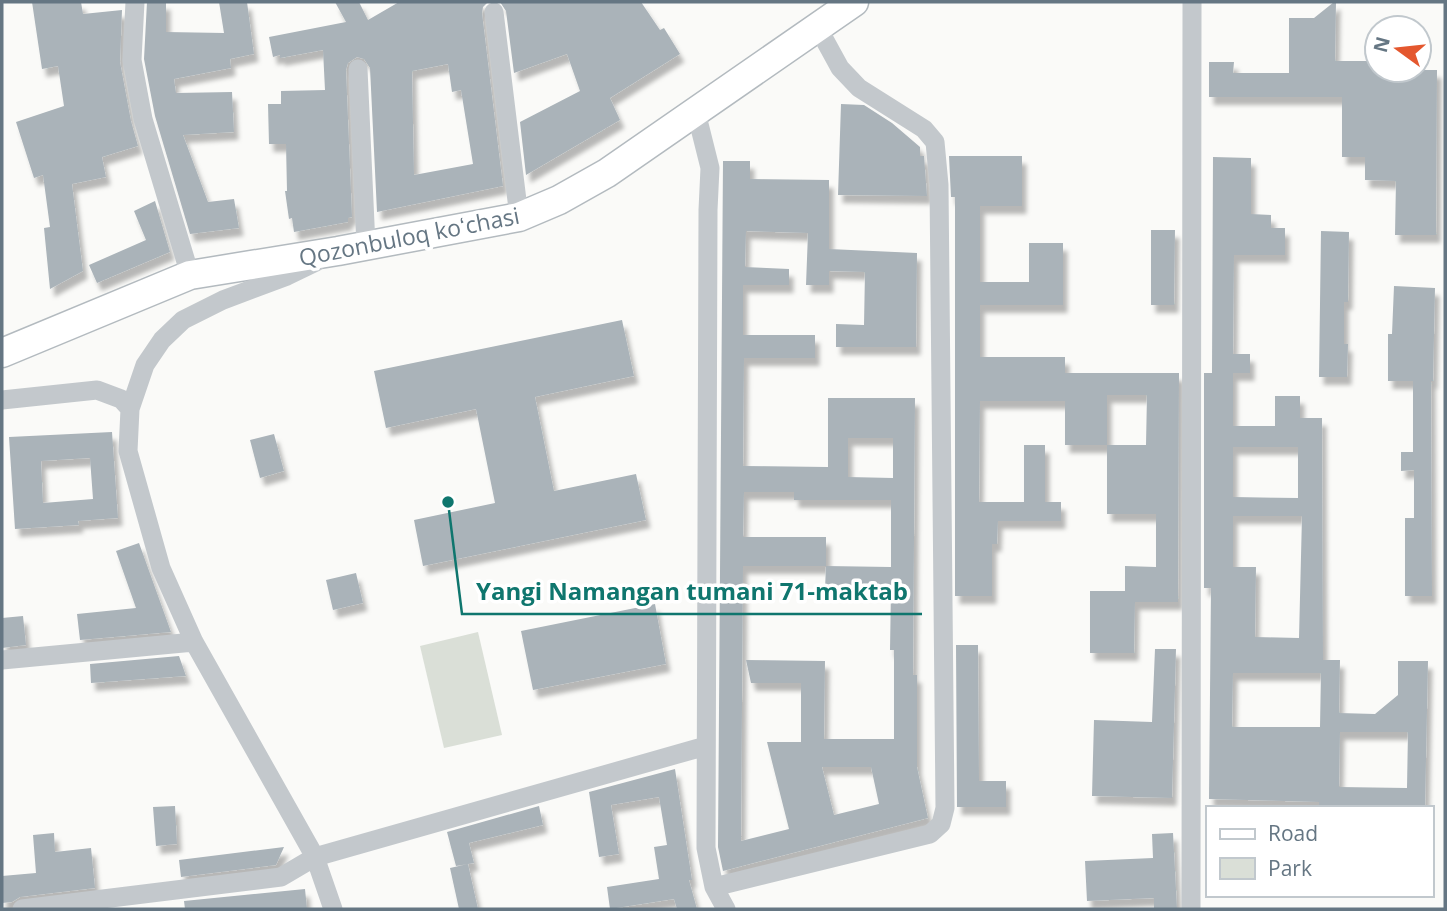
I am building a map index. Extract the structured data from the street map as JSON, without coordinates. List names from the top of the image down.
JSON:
{
  "streets": {
    "main road": ["Qozonbuloq koʻchasi"]
  },
  "places": ["Yangi Namangan tumani 71-maktab"],
  "legend": ["Road", "Park"],
  "north": "left"
}
